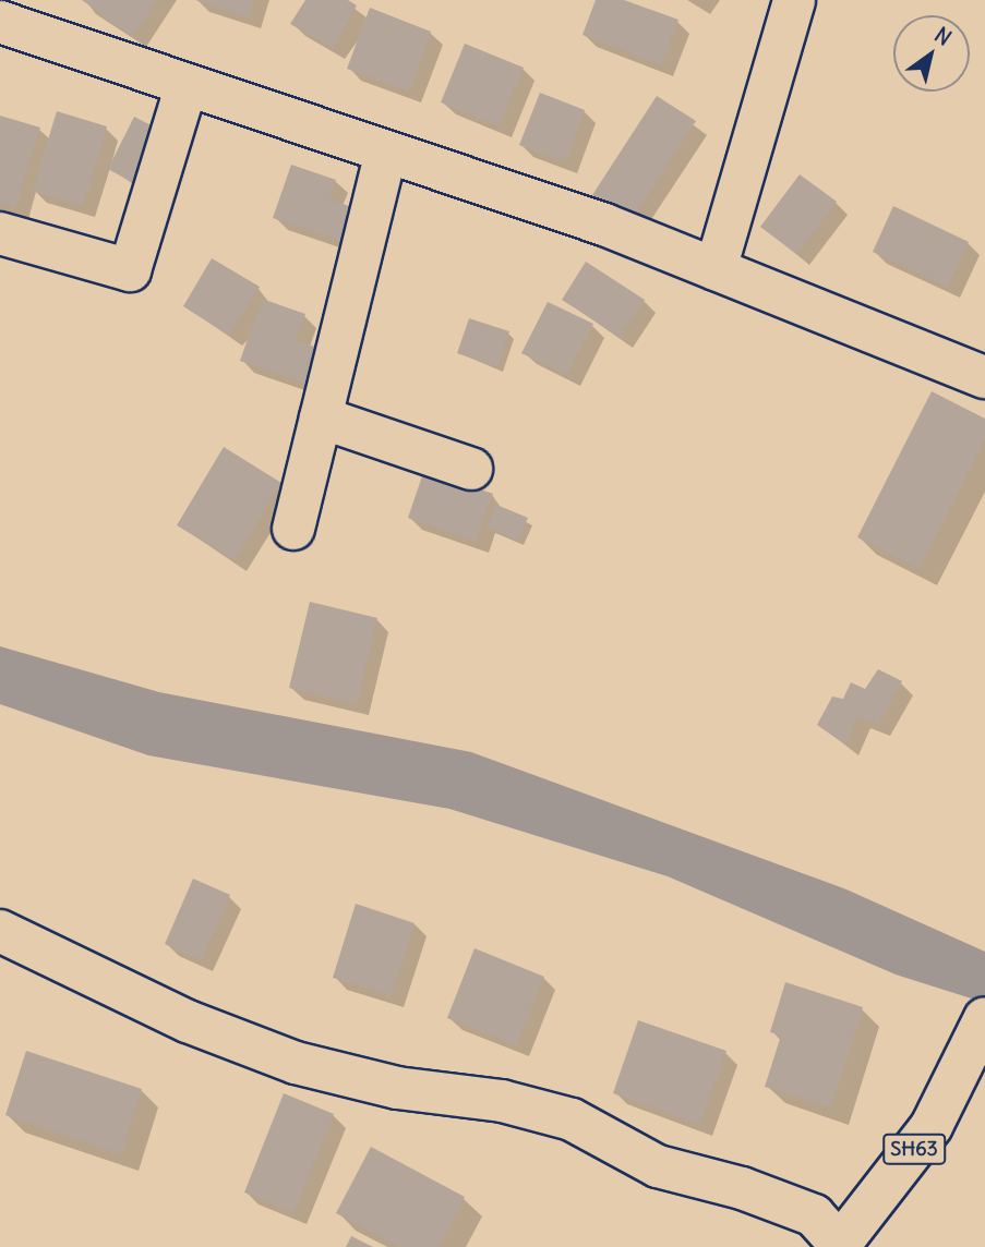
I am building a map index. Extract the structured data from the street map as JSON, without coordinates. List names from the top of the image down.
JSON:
{
  "streets": {
    "street": ["SH63"]
  },
  "north": "top right"
}
